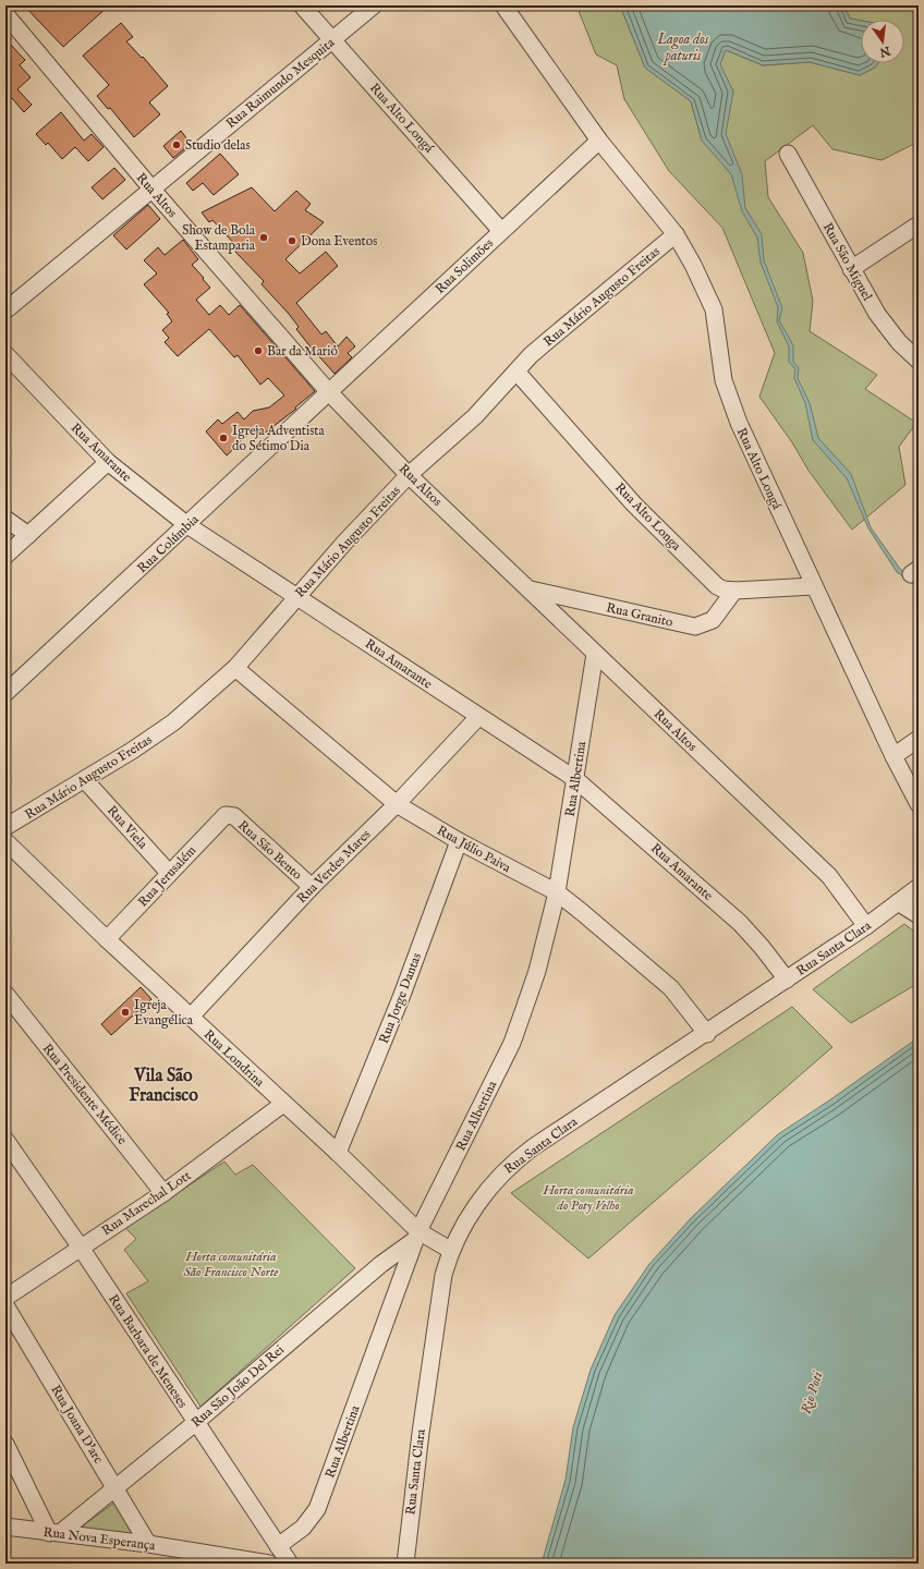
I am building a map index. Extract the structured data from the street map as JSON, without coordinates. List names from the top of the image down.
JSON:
{
  "streets": {
    "street": [
      "Rua Raimundo Mesquita",
      "Rua Alto Longá",
      "Rua Altos",
      "Rua São Miguel",
      "Rua Solimões",
      "Rua Mário Augusto Freitas",
      "Rua Amarante",
      "Rua Alto Longa",
      "Rua Colúmbia",
      "Rua Granito",
      "Rua Albertina",
      "Rua Viela",
      "Rua Júlio Paiva",
      "Rua São Bento",
      "Rua Verdes Mares",
      "Rua Jerusalém",
      "Rua Santa Clara",
      "Rua Jorge Dantas",
      "Rua Londrina",
      "Rua Presidente Médice",
      "Rua Marechal Lott",
      "Rua Barbara de Meneses",
      "Rua São João Del Rei",
      "Rua Joana D'arc",
      "Rua Nova Esperança"
    ]
  },
  "crossings": [
    ["Rua Raimundo Mesquita", "Rua Alto Longá"],
    ["Rua Raimundo Mesquita", "Rua Altos"],
    ["Rua Alto Longá", "Rua Solimões"],
    ["Rua Alto Longá", "Rua Mário Augusto Freitas"],
    ["Rua Alto Longá", "Rua Alto Longa"],
    ["Rua Altos", "Rua Solimões"],
    ["Rua Altos", "Rua Mário Augusto Freitas"],
    ["Rua Altos", "Rua Colúmbia"],
    ["Rua Altos", "Rua Granito"],
    ["Rua Altos", "Rua Albertina"],
    ["Rua Altos", "Rua Santa Clara"],
    ["Rua Solimões", "Rua Colúmbia"],
    ["Rua Mário Augusto Freitas", "Rua Amarante"],
    ["Rua Mário Augusto Freitas", "Rua Alto Longa"],
    ["Rua Mário Augusto Freitas", "Rua Viela"],
    ["Rua Mário Augusto Freitas", "Rua Júlio Paiva"],
    ["Rua Amarante", "Rua Colúmbia"],
    ["Rua Amarante", "Rua Albertina"],
    ["Rua Amarante", "Rua Verdes Mares"],
    ["Rua Amarante", "Rua Santa Clara"],
    ["Rua Alto Longa", "Rua Granito"],
    ["Rua Albertina", "Rua Júlio Paiva"],
    ["Rua Albertina", "Rua Londrina"],
    ["Rua Albertina", "Rua Barbara de Meneses"],
    ["Rua Albertina", "Rua São João Del Rei"],
    ["Rua Viela", "Rua Jerusalém"],
    ["Rua Júlio Paiva", "Rua Verdes Mares"],
    ["Rua Júlio Paiva", "Rua Santa Clara"],
    ["Rua Júlio Paiva", "Rua Jorge Dantas"],
    ["Rua São Bento", "Rua Verdes Mares"],
    ["Rua São Bento", "Rua Jerusalém"],
    ["Rua Verdes Mares", "Rua Londrina"],
    ["Rua Jerusalém", "Rua Londrina"],
    ["Rua Santa Clara", "Rua Londrina"],
    ["Rua Jorge Dantas", "Rua Londrina"],
    ["Rua Londrina", "Rua Marechal Lott"],
    ["Rua Londrina", "Rua São João Del Rei"],
    ["Rua Presidente Médice", "Rua Marechal Lott"],
    ["Rua Marechal Lott", "Rua Barbara de Meneses"],
    ["Rua Barbara de Meneses", "Rua São João Del Rei"],
    ["Rua São João Del Rei", "Rua Joana D'arc"],
    ["Rua São João Del Rei", "Rua Nova Esperança"],
    ["Rua Joana D'arc", "Rua Nova Esperança"]
  ],
  "districts": ["Vila São Francisco"],
  "water": ["Lagoa dos paturis", "Rio Poti"],
  "parks": ["Horta comunitária do Poty Velho", "Horta comunitária São Francisco Norte"],
  "places": [
    "Studio delas",
    "Show de Bola Estamparia",
    "Dona Eventos",
    "Bar da Mariô",
    "Igreja Adventista do Sétimo Dia",
    "Igreja Evangélica"
  ],
  "north": "bottom"
}
